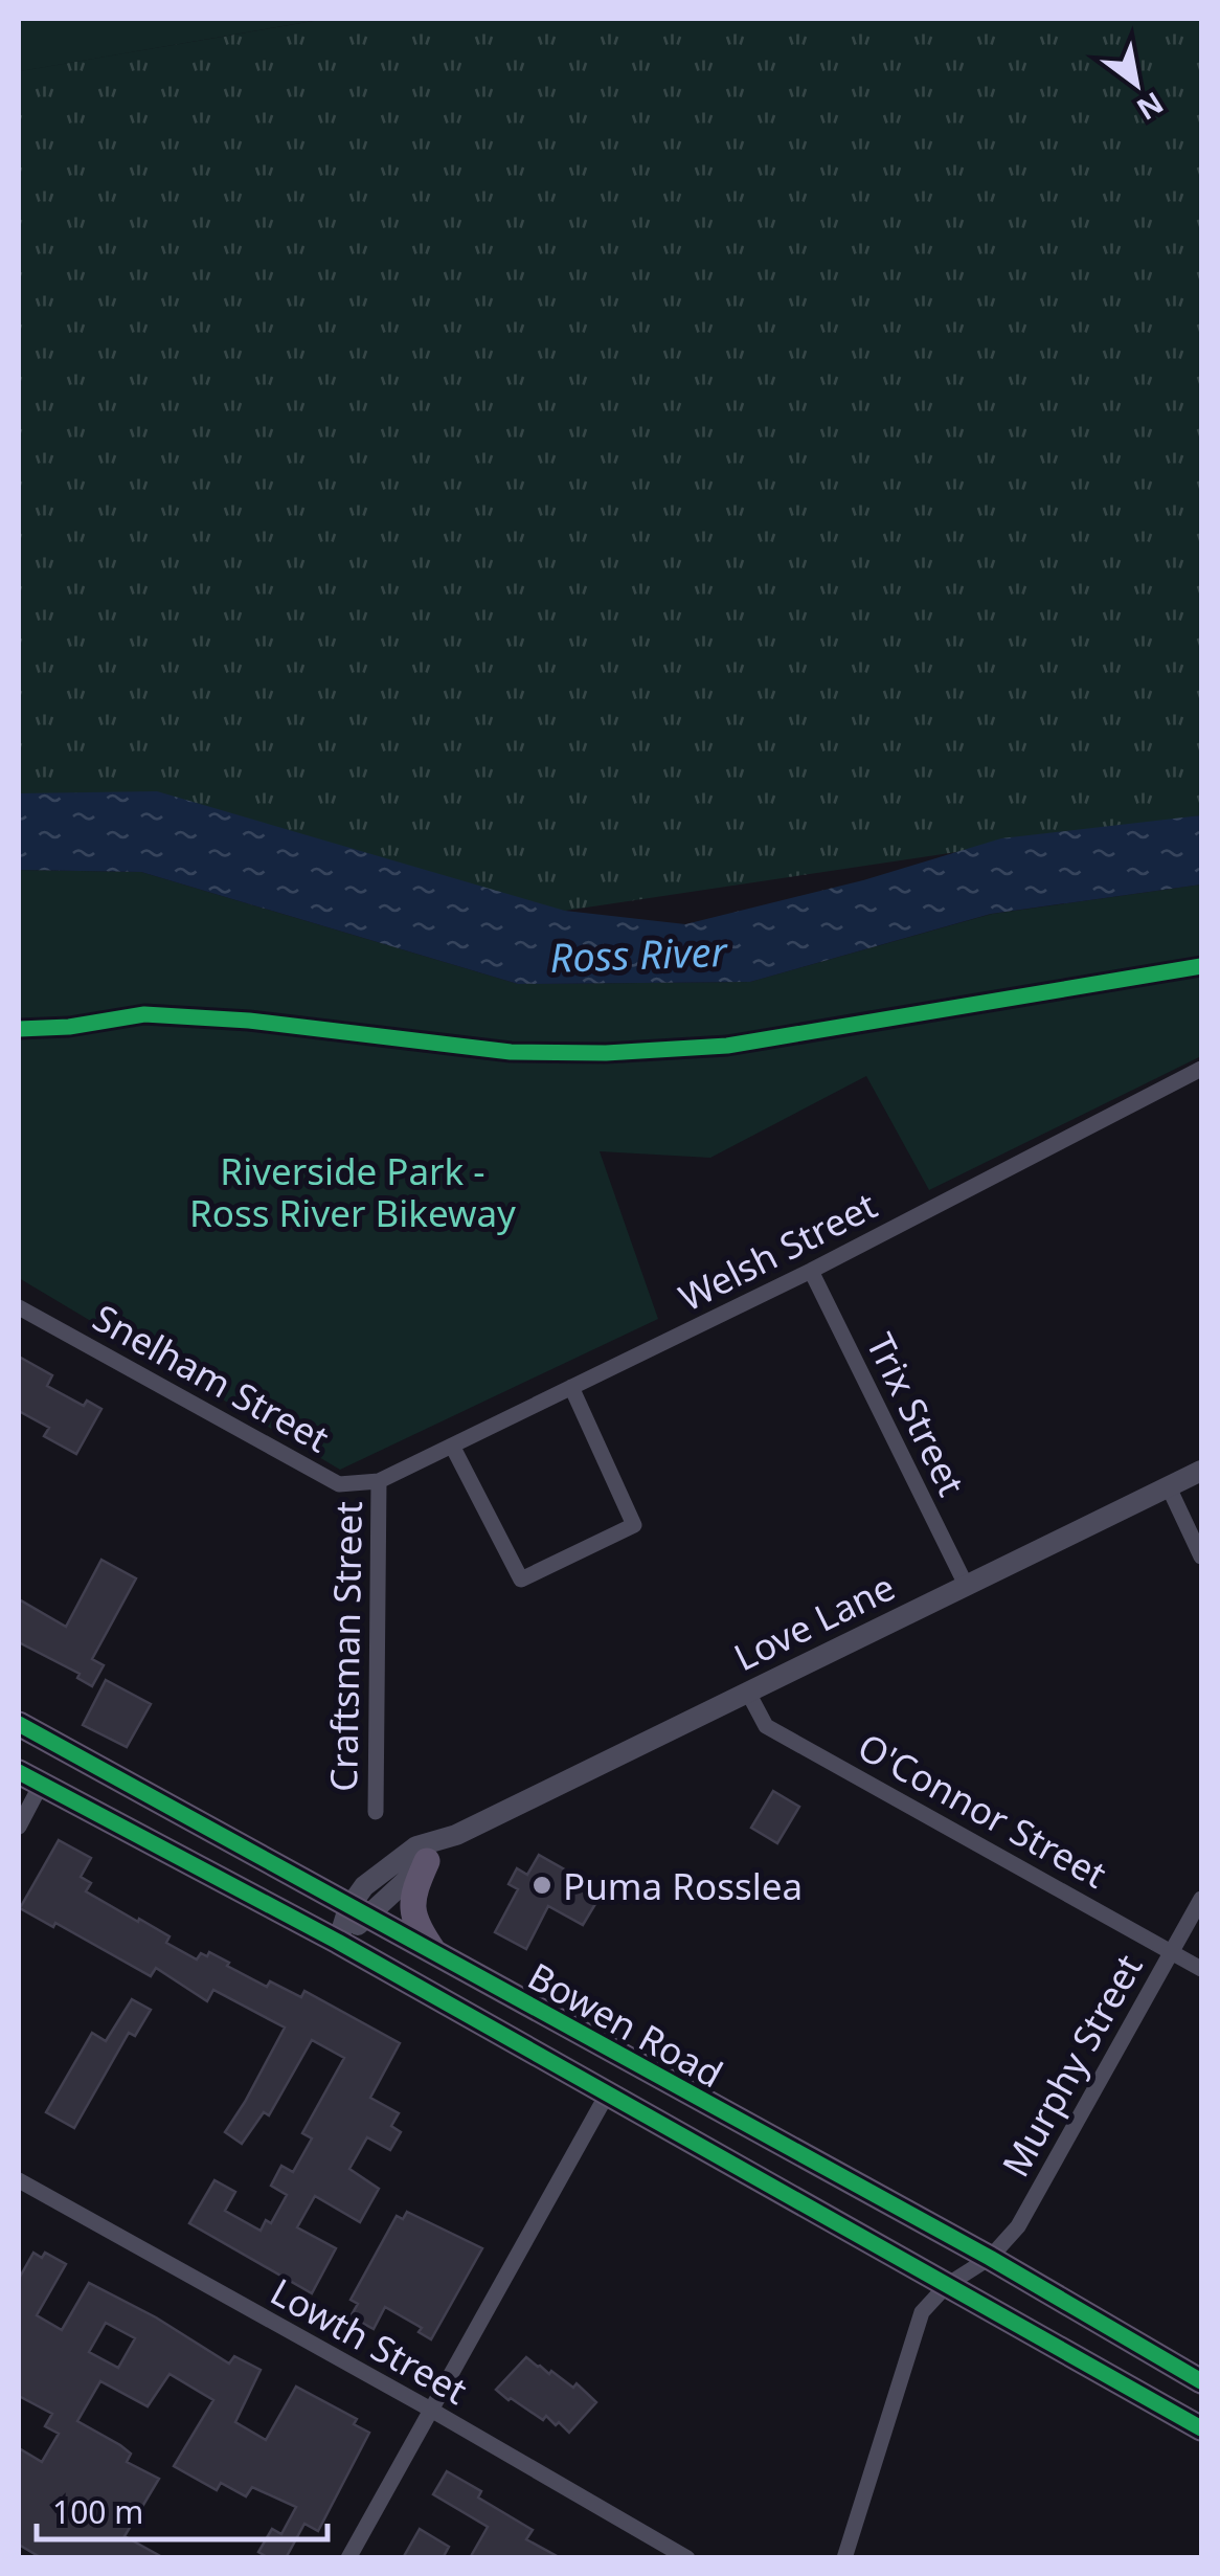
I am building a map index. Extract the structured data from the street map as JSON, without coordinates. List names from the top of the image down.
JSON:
{
  "streets": {
    "main road": ["Bowen Road"],
    "street": [
      "Welsh Street",
      "Snelham Street",
      "Trix Street",
      "Love Lane",
      "Craftsman Street",
      "O'Connor Street",
      "Murphy Street",
      "Lowth Street"
    ]
  },
  "crossings": [
    ["Welsh Street", "Snelham Street"],
    ["Welsh Street", "Trix Street"],
    ["Welsh Street", "Craftsman Street"],
    ["Snelham Street", "Craftsman Street"],
    ["Trix Street", "Love Lane"],
    ["Love Lane", "O'Connor Street"],
    ["Love Lane", "Bowen Road"],
    ["O'Connor Street", "Murphy Street"],
    ["Bowen Road", "Murphy Street"]
  ],
  "water": ["Ross River"],
  "parks": ["Riverside Park - Ross River Bikeway"],
  "places": ["Puma Rosslea"],
  "scale_bar": "100 m",
  "north": "bottom right"
}
